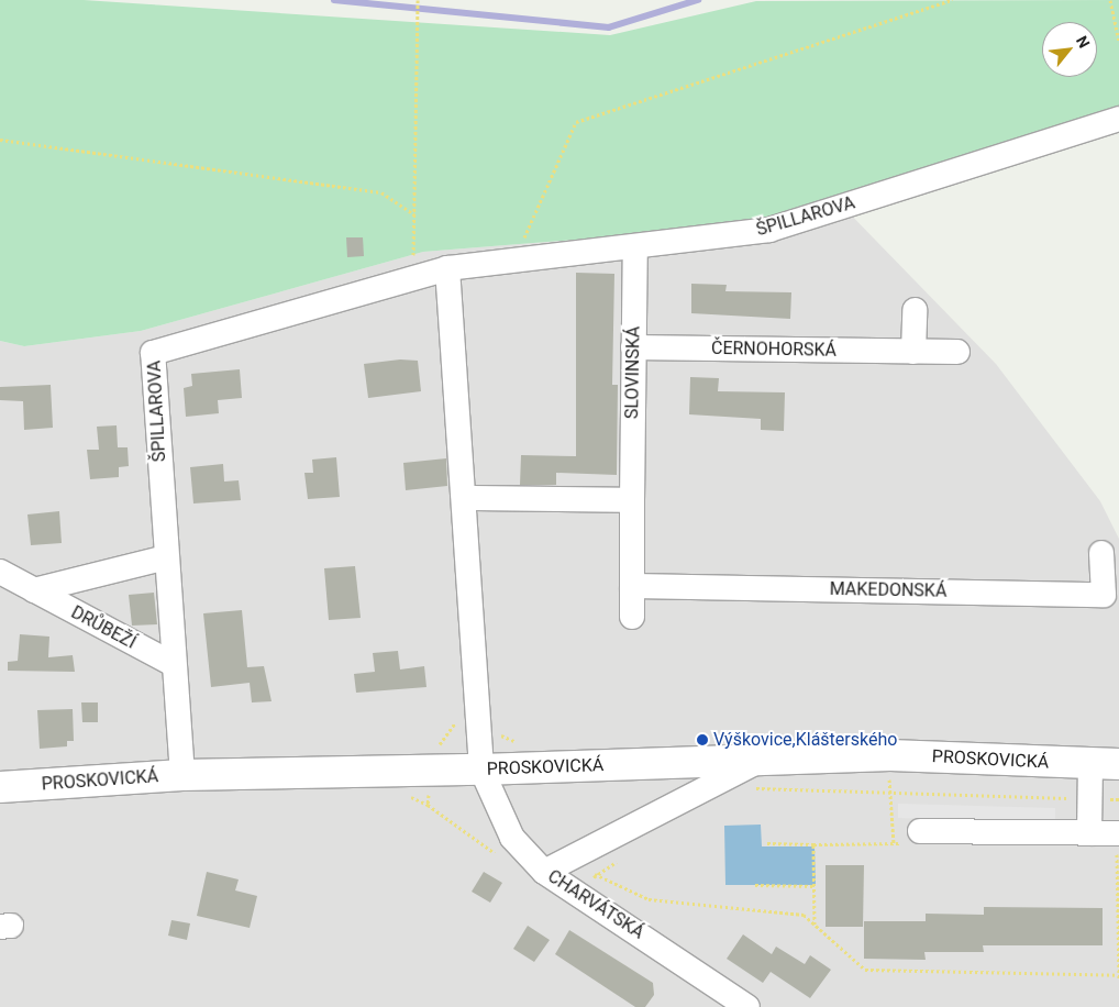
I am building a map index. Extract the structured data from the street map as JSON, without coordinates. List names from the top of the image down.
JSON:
{
  "streets": {
    "street": [
      "ŠPILLAROVA",
      "ČERNOHORSKÁ",
      "SLOVINSKÁ",
      "MAKEDONSKÁ",
      "DRŮBEŽÍ",
      "PROSKOVICKÁ",
      "CHARVÁTSKÁ"
    ]
  },
  "crossings": [
    ["ŠPILLAROVA", "SLOVINSKÁ"],
    ["ŠPILLAROVA", "DRŮBEŽÍ"],
    ["ŠPILLAROVA", "PROSKOVICKÁ"],
    ["ČERNOHORSKÁ", "SLOVINSKÁ"],
    ["SLOVINSKÁ", "MAKEDONSKÁ"],
    ["PROSKOVICKÁ", "CHARVÁTSKÁ"]
  ],
  "places": ["Výškovice,Klášterského"],
  "north": "top right"
}
